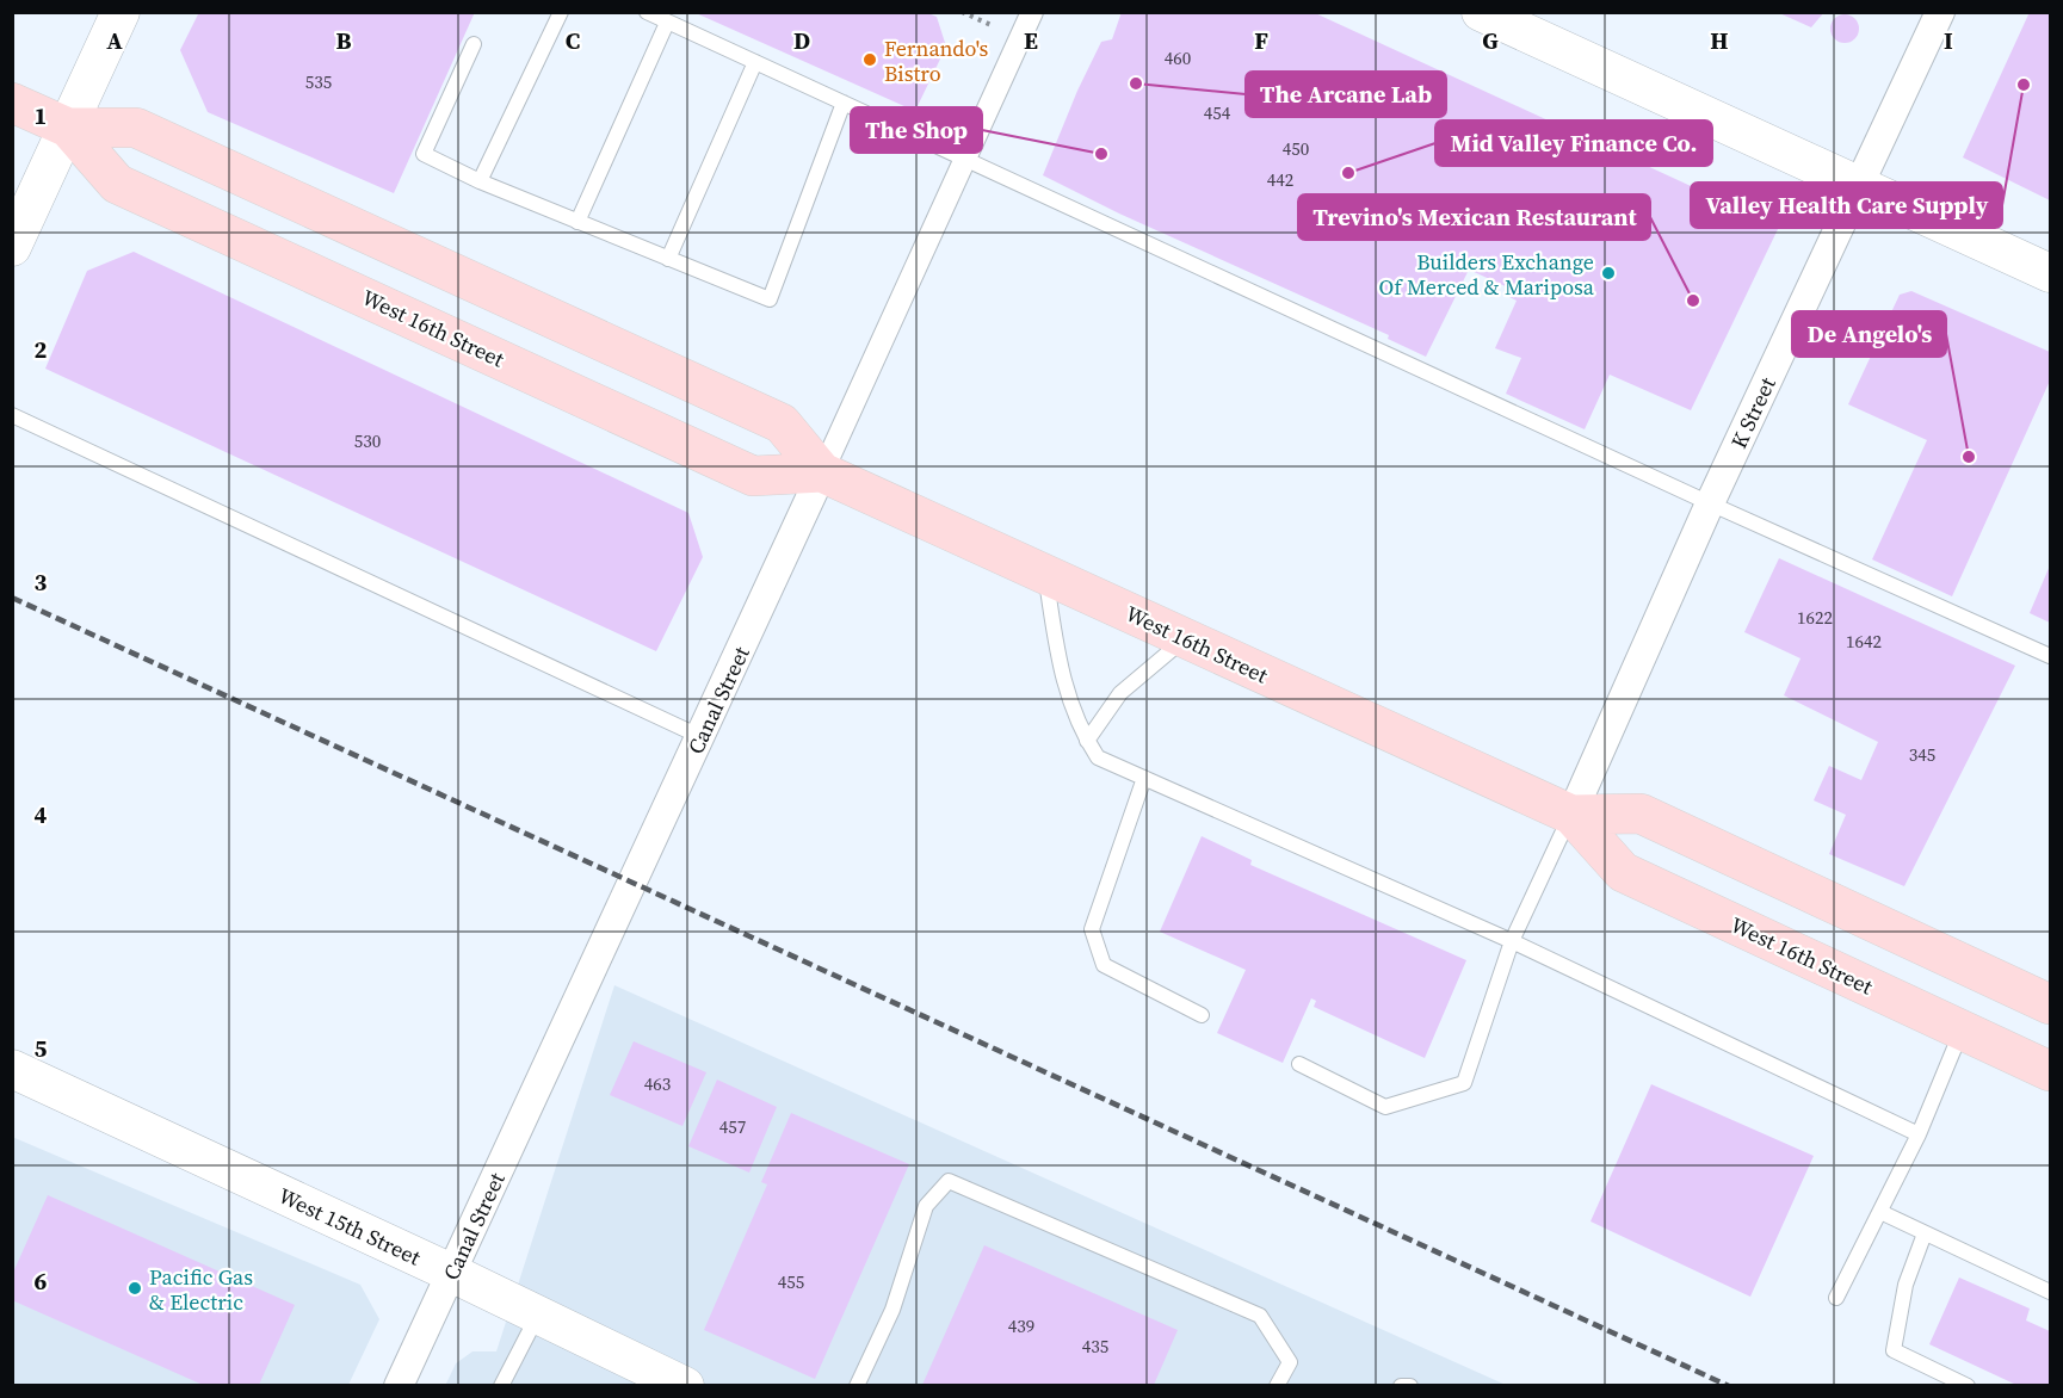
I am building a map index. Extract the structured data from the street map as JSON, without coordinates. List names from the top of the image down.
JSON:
{
  "streets": {
    "main road": ["West 16th Street"],
    "street": ["K Street", "Canal Street", "West 15th Street"]
  },
  "crossings": [
    ["West 16th Street", "K Street"],
    ["West 16th Street", "Canal Street"],
    ["Canal Street", "West 15th Street"]
  ],
  "places": [
    "Fernando's Bistro",
    "The Arcane Lab",
    "Valley Health Care Supply",
    "The Shop",
    "Mid Valley Finance Co.",
    "Builders Exchange Of Merced & Mariposa",
    "Trevino's Mexican Restaurant",
    "De Angelo's",
    "Pacific Gas & Electric"
  ],
  "house_numbers": [
    "460",
    "535",
    "454",
    "450",
    "442",
    "530",
    "1622",
    "1642",
    "345",
    "463",
    "457",
    "455",
    "439",
    "435"
  ],
  "grid": {
    "columns": [
      "A",
      "B",
      "C",
      "D",
      "E",
      "F",
      "G",
      "H",
      "I"
    ],
    "rows": [
      "1",
      "2",
      "3",
      "4",
      "5",
      "6"
    ]
  }
}
